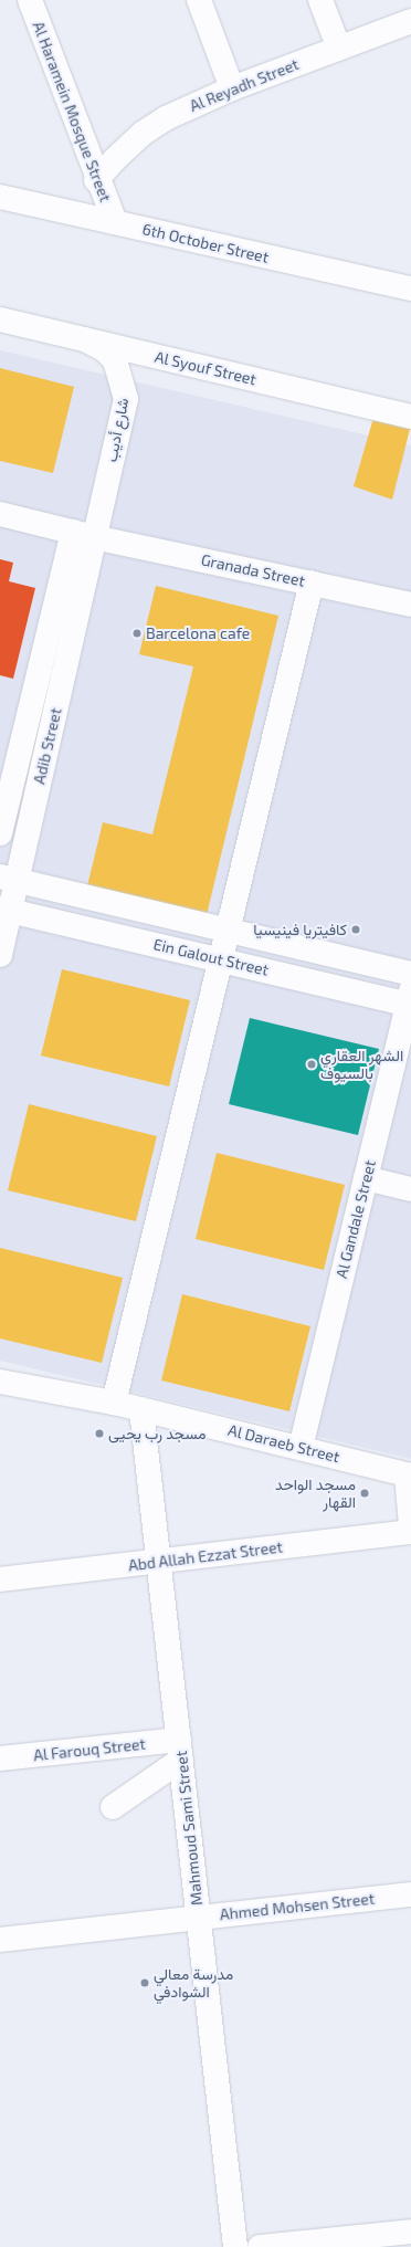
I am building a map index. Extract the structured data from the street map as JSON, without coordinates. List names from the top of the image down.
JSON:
{
  "streets": {
    "street": [
      "Al Reyadh Street",
      "Al Haramein Mosque Street",
      "6th October Street",
      "Al Syouf Street",
      "شارع أديب",
      "Granada Street",
      "Adib Street",
      "Ein Galout Street",
      "Al Gandale Street",
      "Al Daraeb Street",
      "Abd Allah Ezzat Street",
      "Al Farouq Street",
      "Mahmoud Sami Street",
      "Ahmed Mohsen Street"
    ]
  },
  "crossings": [
    ["Al Reyadh Street", "Al Haramein Mosque Street"],
    ["Al Haramein Mosque Street", "6th October Street"],
    ["Al Syouf Street", "شارع أديب"],
    ["شارع أديب", "Granada Street"],
    ["شارع أديب", "Adib Street"],
    ["Granada Street", "Adib Street"],
    ["Adib Street", "Ein Galout Street"],
    ["Ein Galout Street", "Al Gandale Street"],
    ["Al Gandale Street", "Al Daraeb Street"],
    ["Al Daraeb Street", "Mahmoud Sami Street"],
    ["Abd Allah Ezzat Street", "Mahmoud Sami Street"],
    ["Al Farouq Street", "Mahmoud Sami Street"],
    ["Mahmoud Sami Street", "Ahmed Mohsen Street"]
  ],
  "places": [
    "Barcelona cafe",
    "كافيتريا فينيسيا",
    "الشهر العقاري بالسيوف",
    "مسجد رب يحيى",
    "مسجد الواحد القهار",
    "مدرسة معالي الشوادفي"
  ]
}
